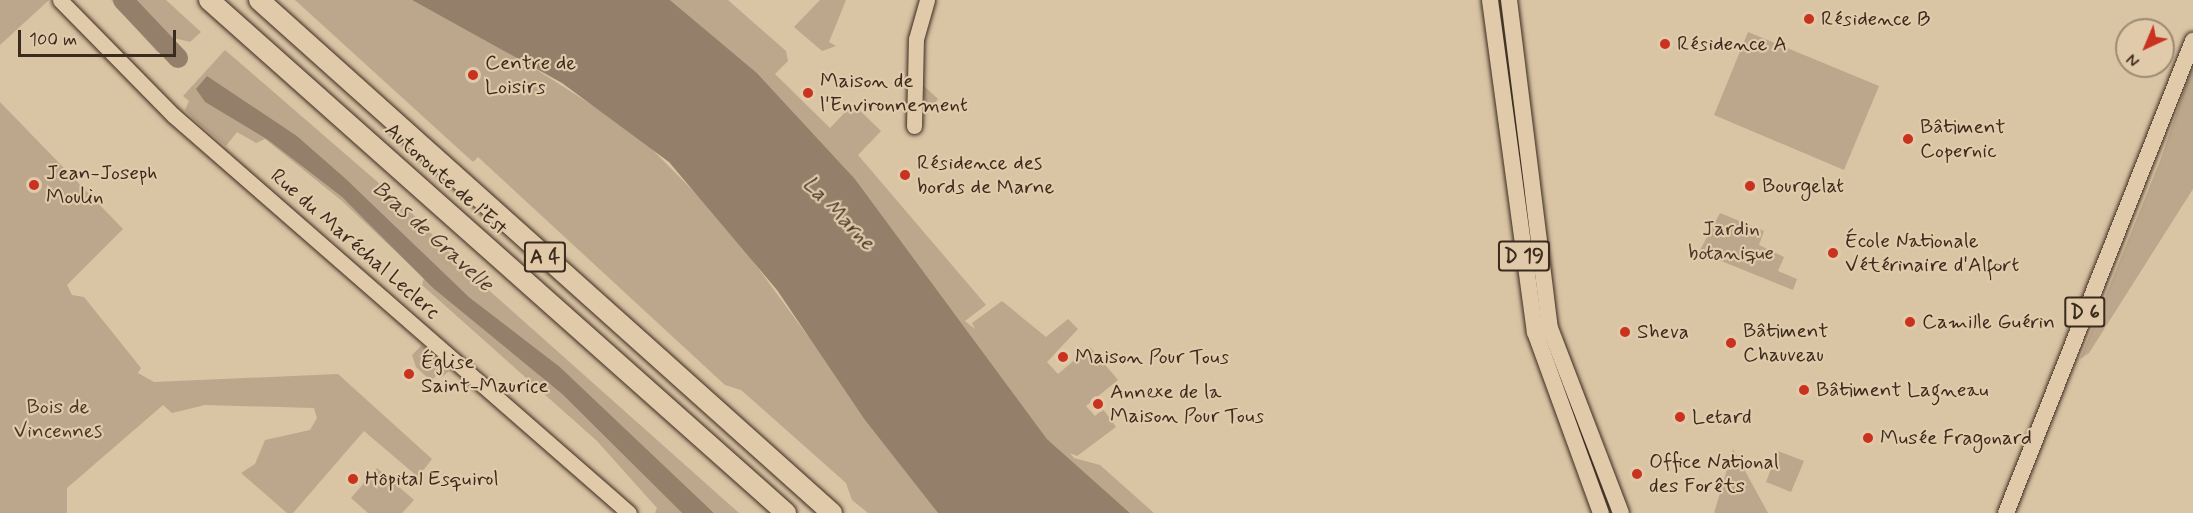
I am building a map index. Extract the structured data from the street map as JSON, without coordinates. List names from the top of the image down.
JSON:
{
  "streets": {
    "highway": ["Autoroute de l’Est", "A 4"],
    "main road": ["D 19", "D 6"],
    "street": ["Rue du Maréchal Leclerc"]
  },
  "water": ["La Marne", "Bras de Gravelle"],
  "parks": ["Jardin botanique", "Bois de Vincennes"],
  "places": [
    "Résidence B",
    "Résidence A",
    "Centre de Loisirs",
    "Maison de l'Environnement",
    "Bâtiment Copernic",
    "Résidence des bords de Marne",
    "Jean-Joseph Moulin",
    "Bourgelat",
    "École Nationale Vétérinaire d'Alfort",
    "Camille Guérin",
    "Sheva",
    "Bâtiment Chauveau",
    "Maison Pour Tous",
    "Église Saint-Maurice",
    "Bâtiment Lagneau",
    "Annexe de la Maison Pour Tous",
    "Letard",
    "Musée Fragonard",
    "Office National des Forêts",
    "Hôpital Esquirol"
  ],
  "scale_bar": "100 m",
  "north": "bottom left"
}
